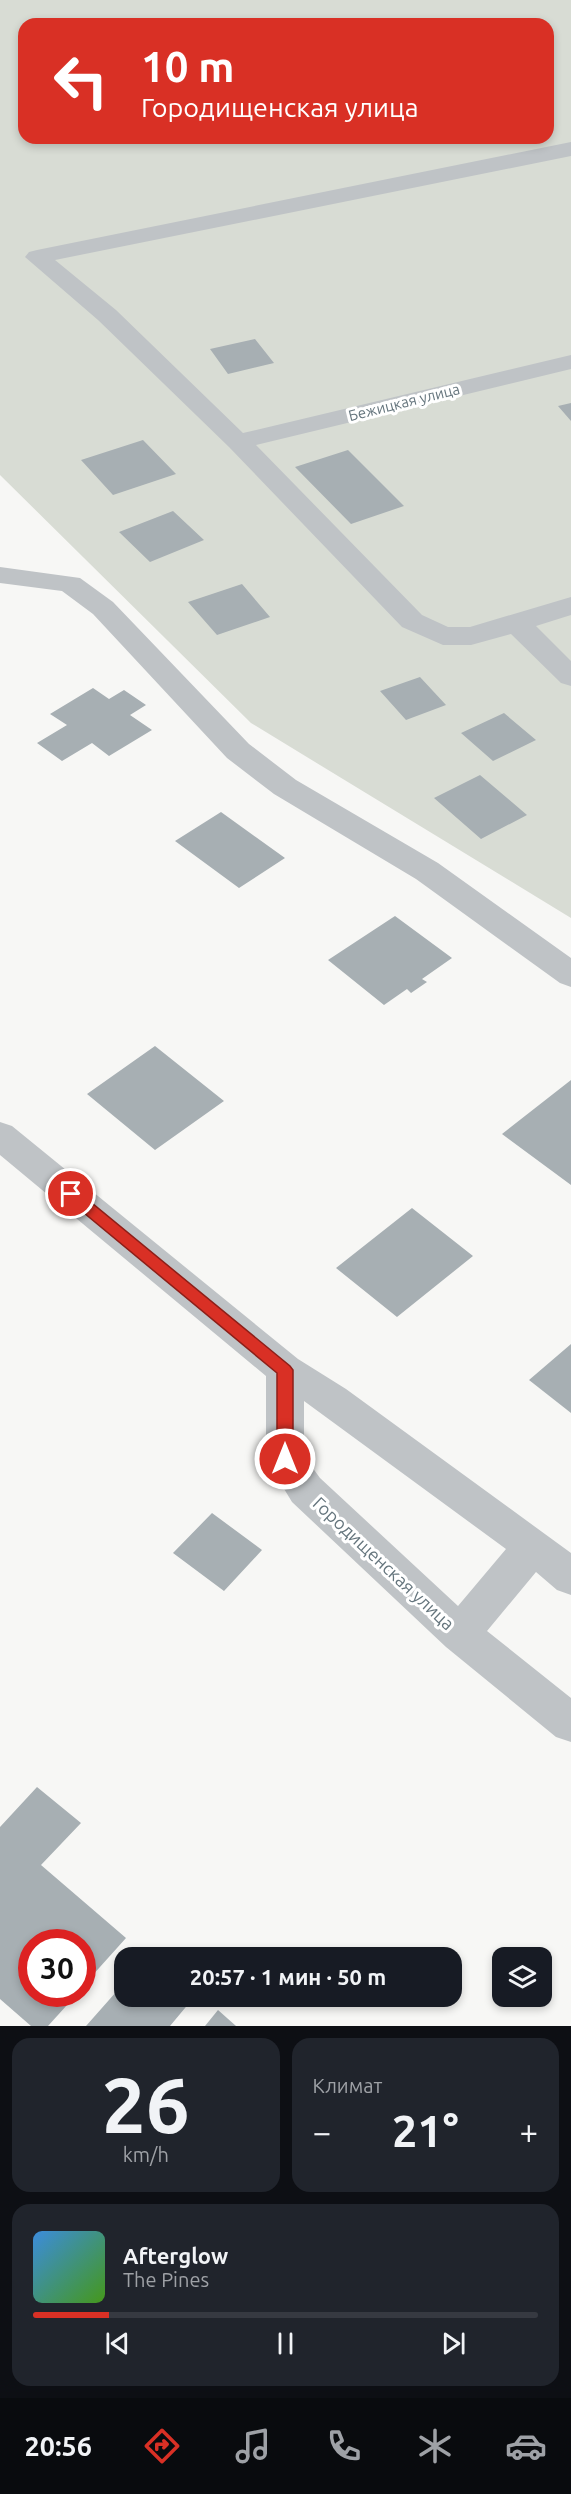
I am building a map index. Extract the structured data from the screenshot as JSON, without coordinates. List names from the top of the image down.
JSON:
{
  "streets": {
    "street": ["Бежицкая улица", "Городищенская улица"]
  },
  "page": {
    "turn": ["10 m", "Городищенская улица"],
    "limit": "30",
    "trip": "20:57 · 1 мин · 50 m",
    "tile": [
      ["26", "km/h"],
      "Климат"
    ],
    "heat": ["−", "21°", "+"],
    "song": ["Afterglow", "The Pines"],
    "tabs": "20:56"
  }
}
